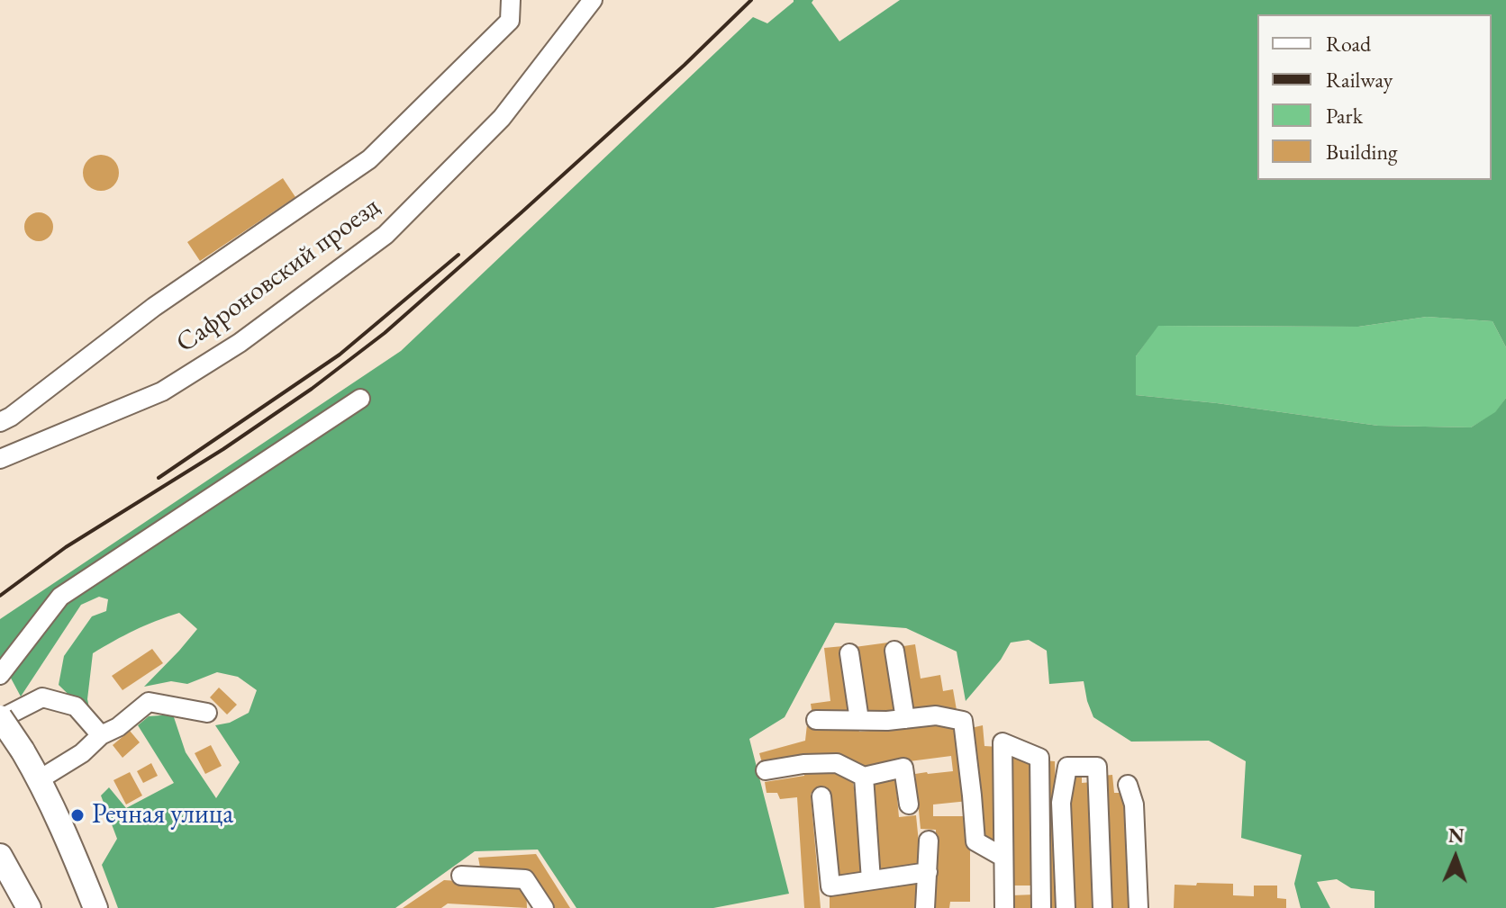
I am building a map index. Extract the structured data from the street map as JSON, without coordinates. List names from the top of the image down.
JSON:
{
  "streets": {
    "street": ["Сафроновский проезд"]
  },
  "places": ["Речная улица"],
  "legend": [
    "Road",
    "Railway",
    "Park",
    "Building"
  ],
  "north": "top"
}
